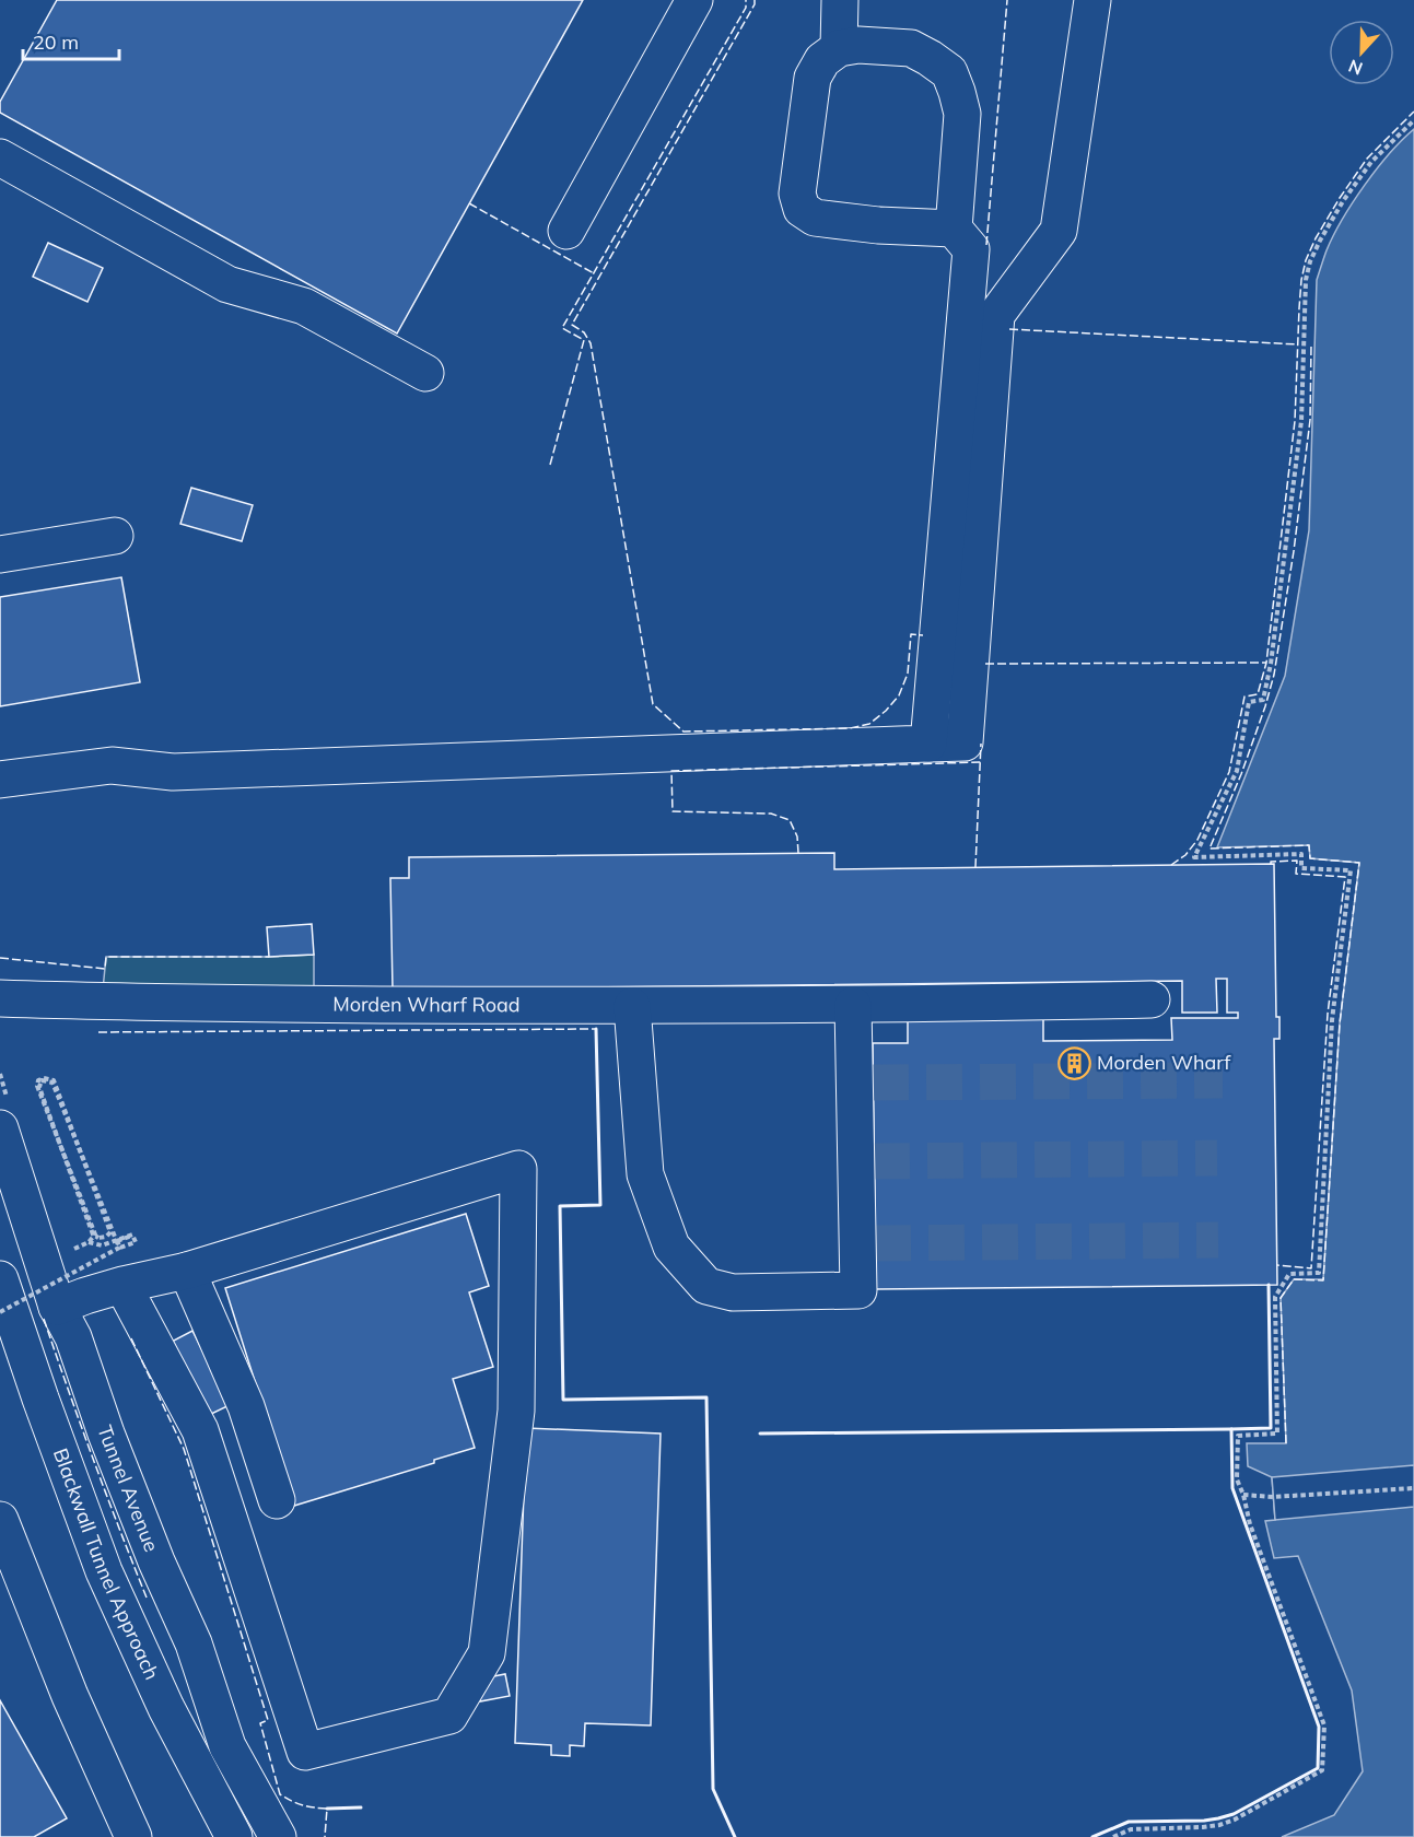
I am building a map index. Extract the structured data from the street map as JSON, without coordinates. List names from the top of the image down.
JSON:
{
  "streets": {
    "main road": ["Morden Wharf Road", "Tunnel Avenue", "Blackwall Tunnel Approach"]
  },
  "places": {
    "building": ["Morden Wharf"]
  },
  "scale_bar": "20 m",
  "north": "bottom"
}
